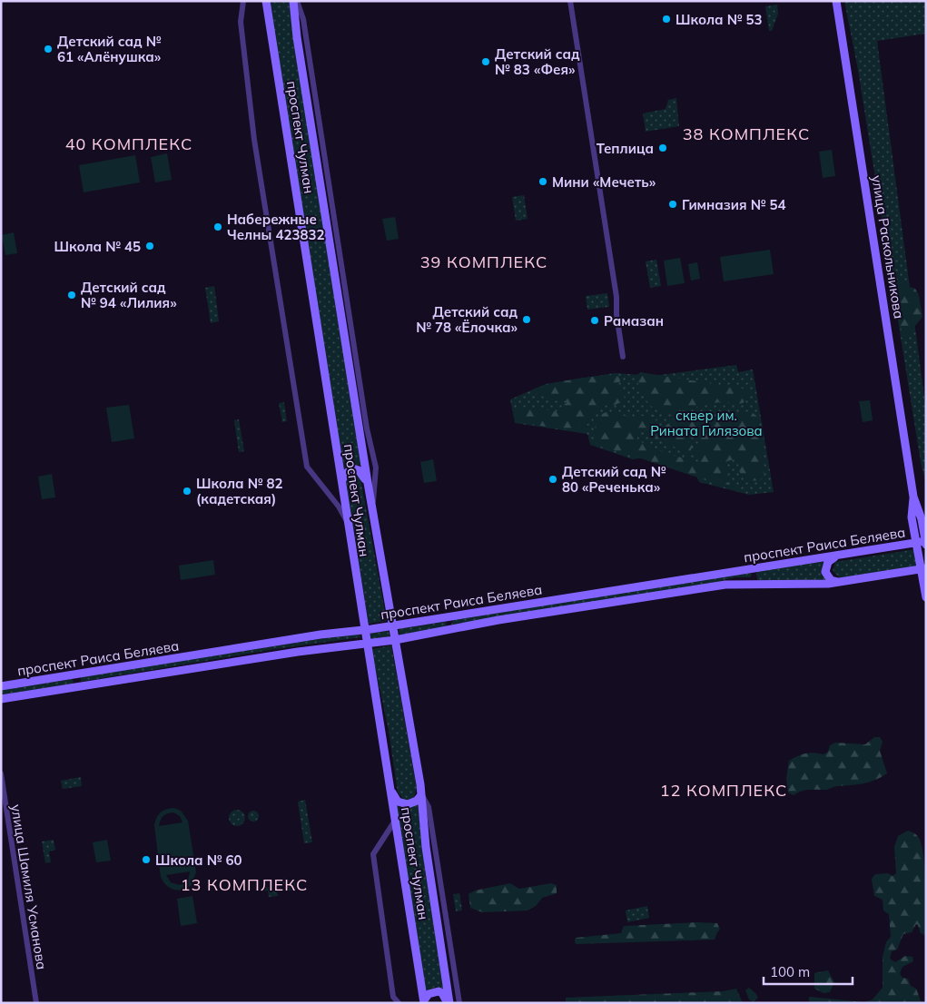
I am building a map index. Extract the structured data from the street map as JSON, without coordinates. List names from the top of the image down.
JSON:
{
  "streets": {
    "street": [
      "проспект Чулман",
      "улица Раскольникова",
      "проспект Раиса Беляева",
      "улица Шамиля Усманова"
    ]
  },
  "crossings": [
    ["проспект Чулман", "проспект Раиса Беляева"],
    ["улица Раскольникова", "проспект Раиса Беляева"]
  ],
  "districts": [
    "38 КОМПЛЕКС",
    "40 КОМПЛЕКС",
    "39 КОМПЛЕКС",
    "12 КОМПЛЕКС",
    "13 КОМПЛЕКС"
  ],
  "parks": ["сквер им. Рината Гилязова"],
  "places": [
    "Школа № 53",
    "Детский сад № 61 «Алёнушка»",
    "Детский сад № 83 «Фея»",
    "Теплица",
    "Мини «Мечеть»",
    "Гимназия № 54",
    "Набережные Челны 423832",
    "Школа № 45",
    "Детский сад № 94 «Лилия»",
    "Детский сад № 78 «Ёлочка»",
    "Рамазан",
    "Детский сад № 80 «Реченька»",
    "Школа № 82 (кадетская)",
    "Школа № 60"
  ],
  "scale_bar": "100 m"
}
